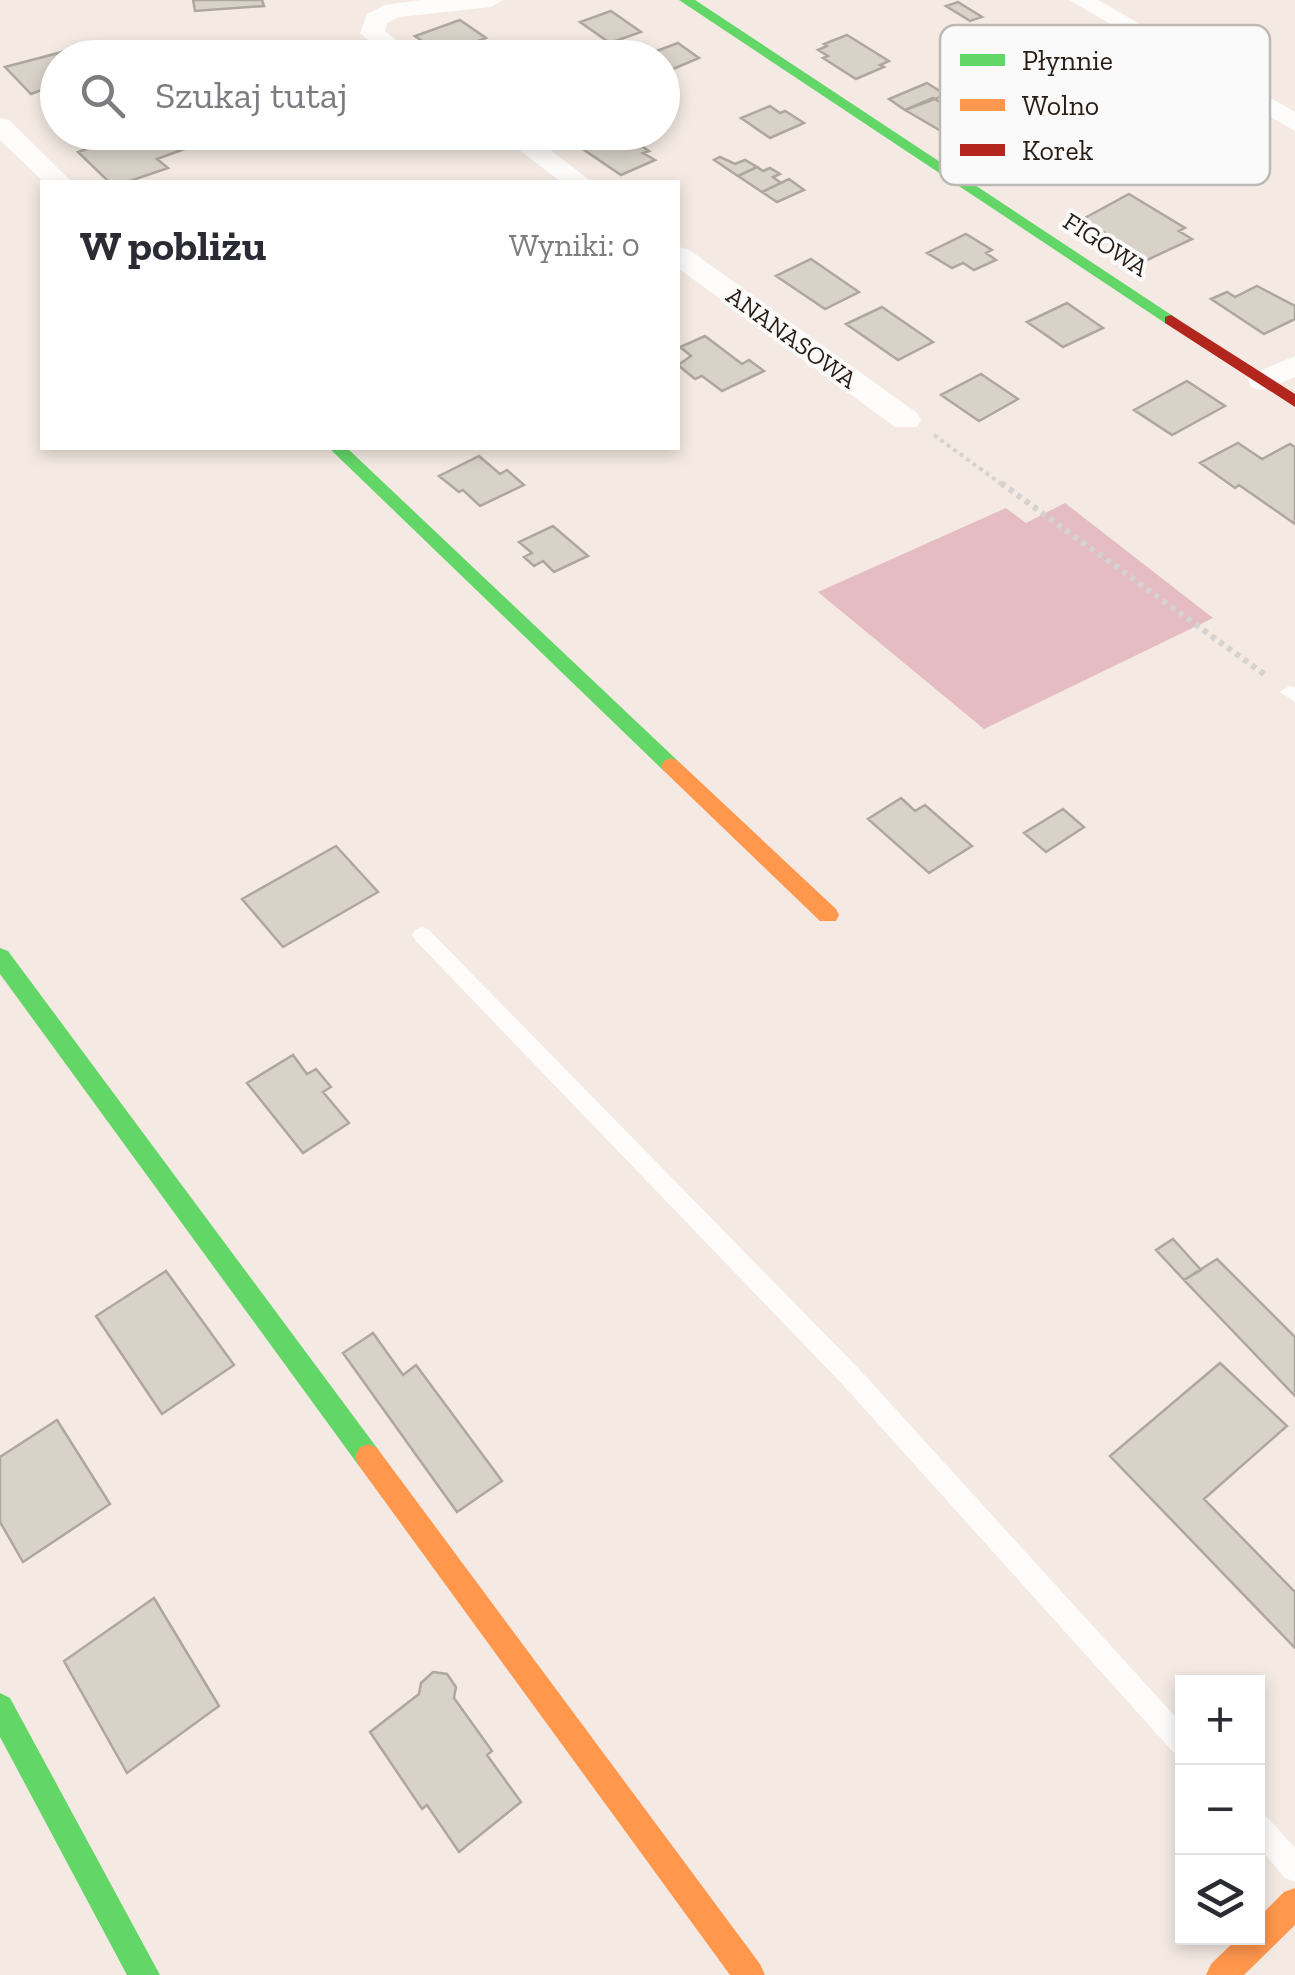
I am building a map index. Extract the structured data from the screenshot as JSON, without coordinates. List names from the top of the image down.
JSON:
{
  "streets": {
    "street": ["FIGOWA", "ANANASOWA"]
  },
  "legend": ["Płynnie", "Wolno", "Korek"],
  "page": {
    "search": "Szukaj tutaj",
    "heading": ["W pobliżu", "Wyniki: 0"],
    "map_buttons": ["+", "−"]
  }
}
